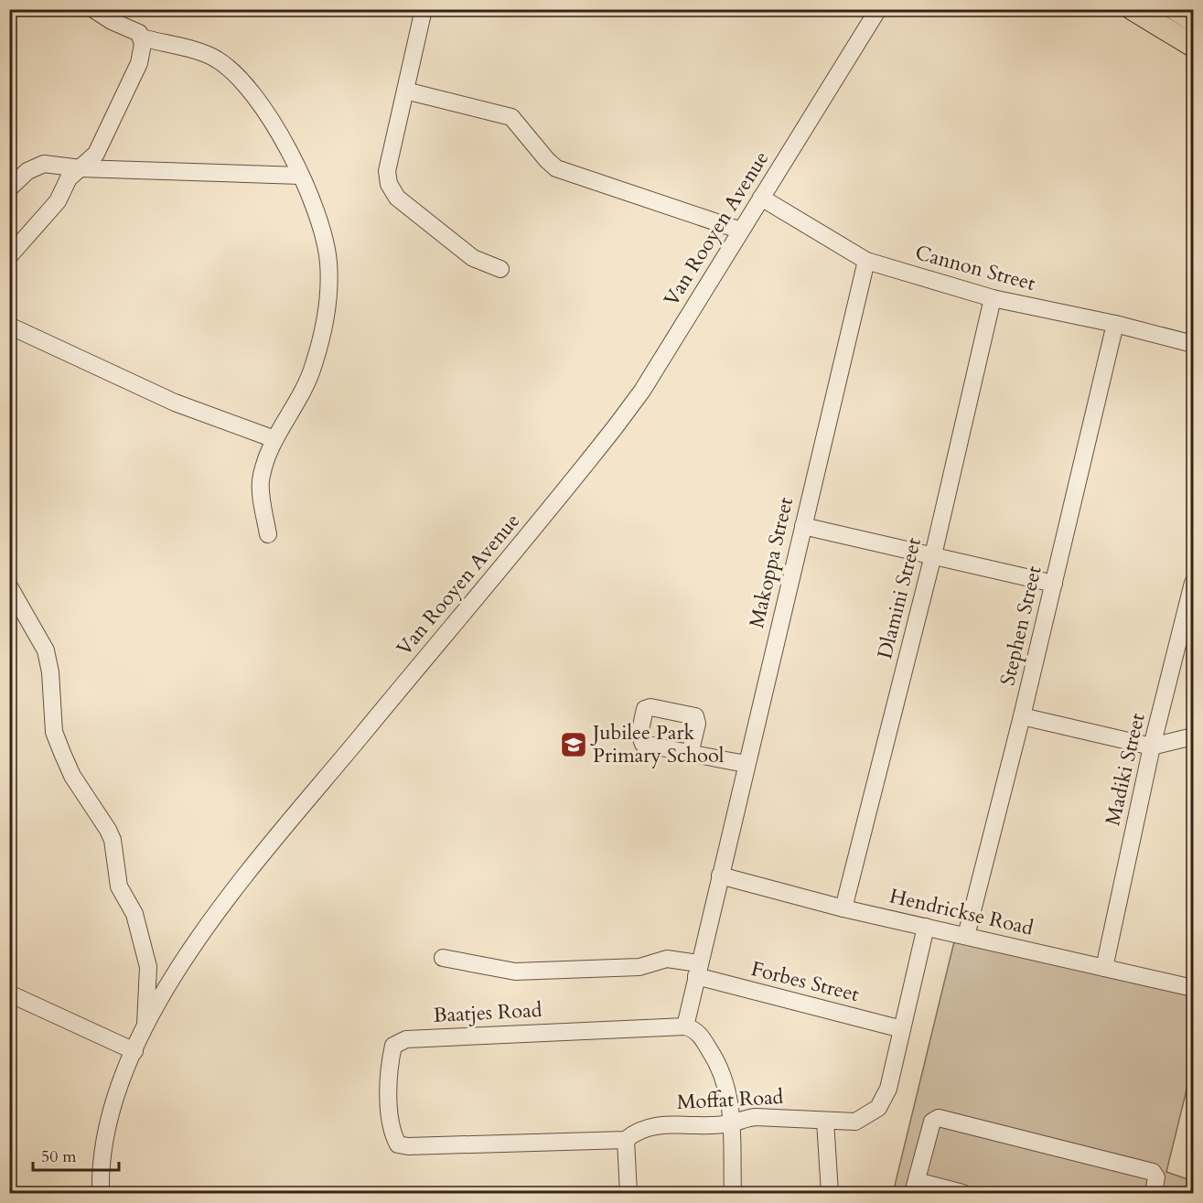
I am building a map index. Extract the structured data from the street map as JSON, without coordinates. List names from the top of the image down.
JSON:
{
  "streets": {
    "street": [
      "Van Rooyen Avenue",
      "Cannon Street",
      "Makoppa Street",
      "Dlamini Street",
      "Stephen Street",
      "Madiki Street",
      "Hendrickse Road",
      "Forbes Street",
      "Baatjes Road",
      "Moffat Road"
    ]
  },
  "crossings": [
    ["Van Rooyen Avenue", "Cannon Street"],
    ["Cannon Street", "Makoppa Street"],
    ["Cannon Street", "Dlamini Street"],
    ["Cannon Street", "Stephen Street"],
    ["Makoppa Street", "Hendrickse Road"],
    ["Makoppa Street", "Forbes Street"],
    ["Makoppa Street", "Baatjes Road"],
    ["Dlamini Street", "Hendrickse Road"],
    ["Stephen Street", "Hendrickse Road"],
    ["Madiki Street", "Hendrickse Road"],
    ["Hendrickse Road", "Moffat Road"],
    ["Forbes Street", "Moffat Road"],
    ["Baatjes Road", "Moffat Road"]
  ],
  "places": {
    "school or university": ["Jubilee Park Primary School"]
  },
  "scale_bar": "50 m"
}
